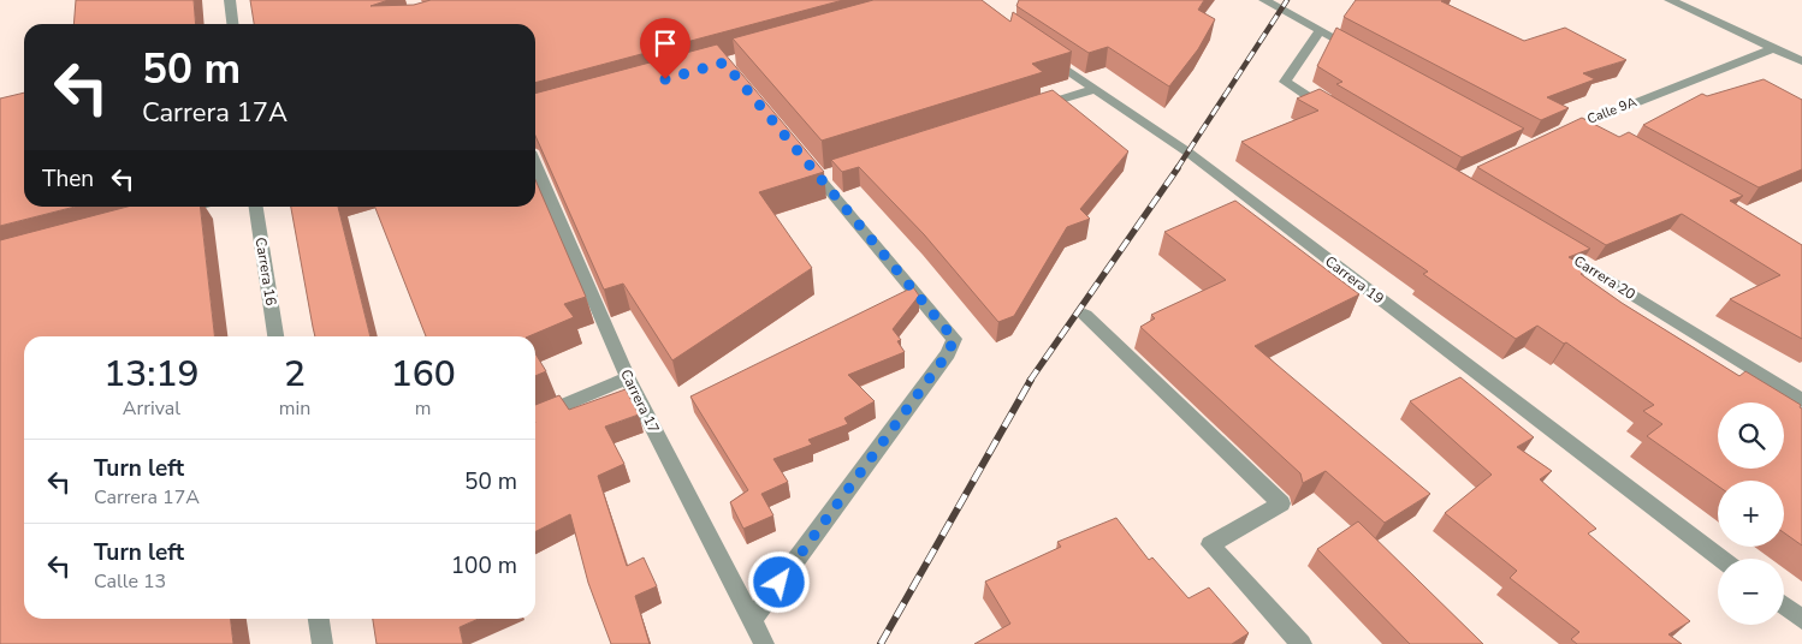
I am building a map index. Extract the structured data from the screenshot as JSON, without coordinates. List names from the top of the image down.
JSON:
{
  "streets": {
    "street": [
      "Calle 9A",
      "Carrera 16",
      "Carrera 20",
      "Carrera 19",
      "Carrera 17"
    ]
  },
  "page": {
    "turn": ["50 m", "Carrera 17A"],
    "then": "Then",
    "eta": [
      "13:19",
      "Arrival",
      "2",
      "min",
      "160",
      "m"
    ],
    "map_buttons": ["+", "−"],
    "list": [
      {
        "name": "Turn left",
        "note": "Carrera 17A",
        "value": "50 m"
      },
      {
        "name": "Turn left",
        "note": "Calle 13",
        "value": "100 m"
      }
    ]
  }
}
